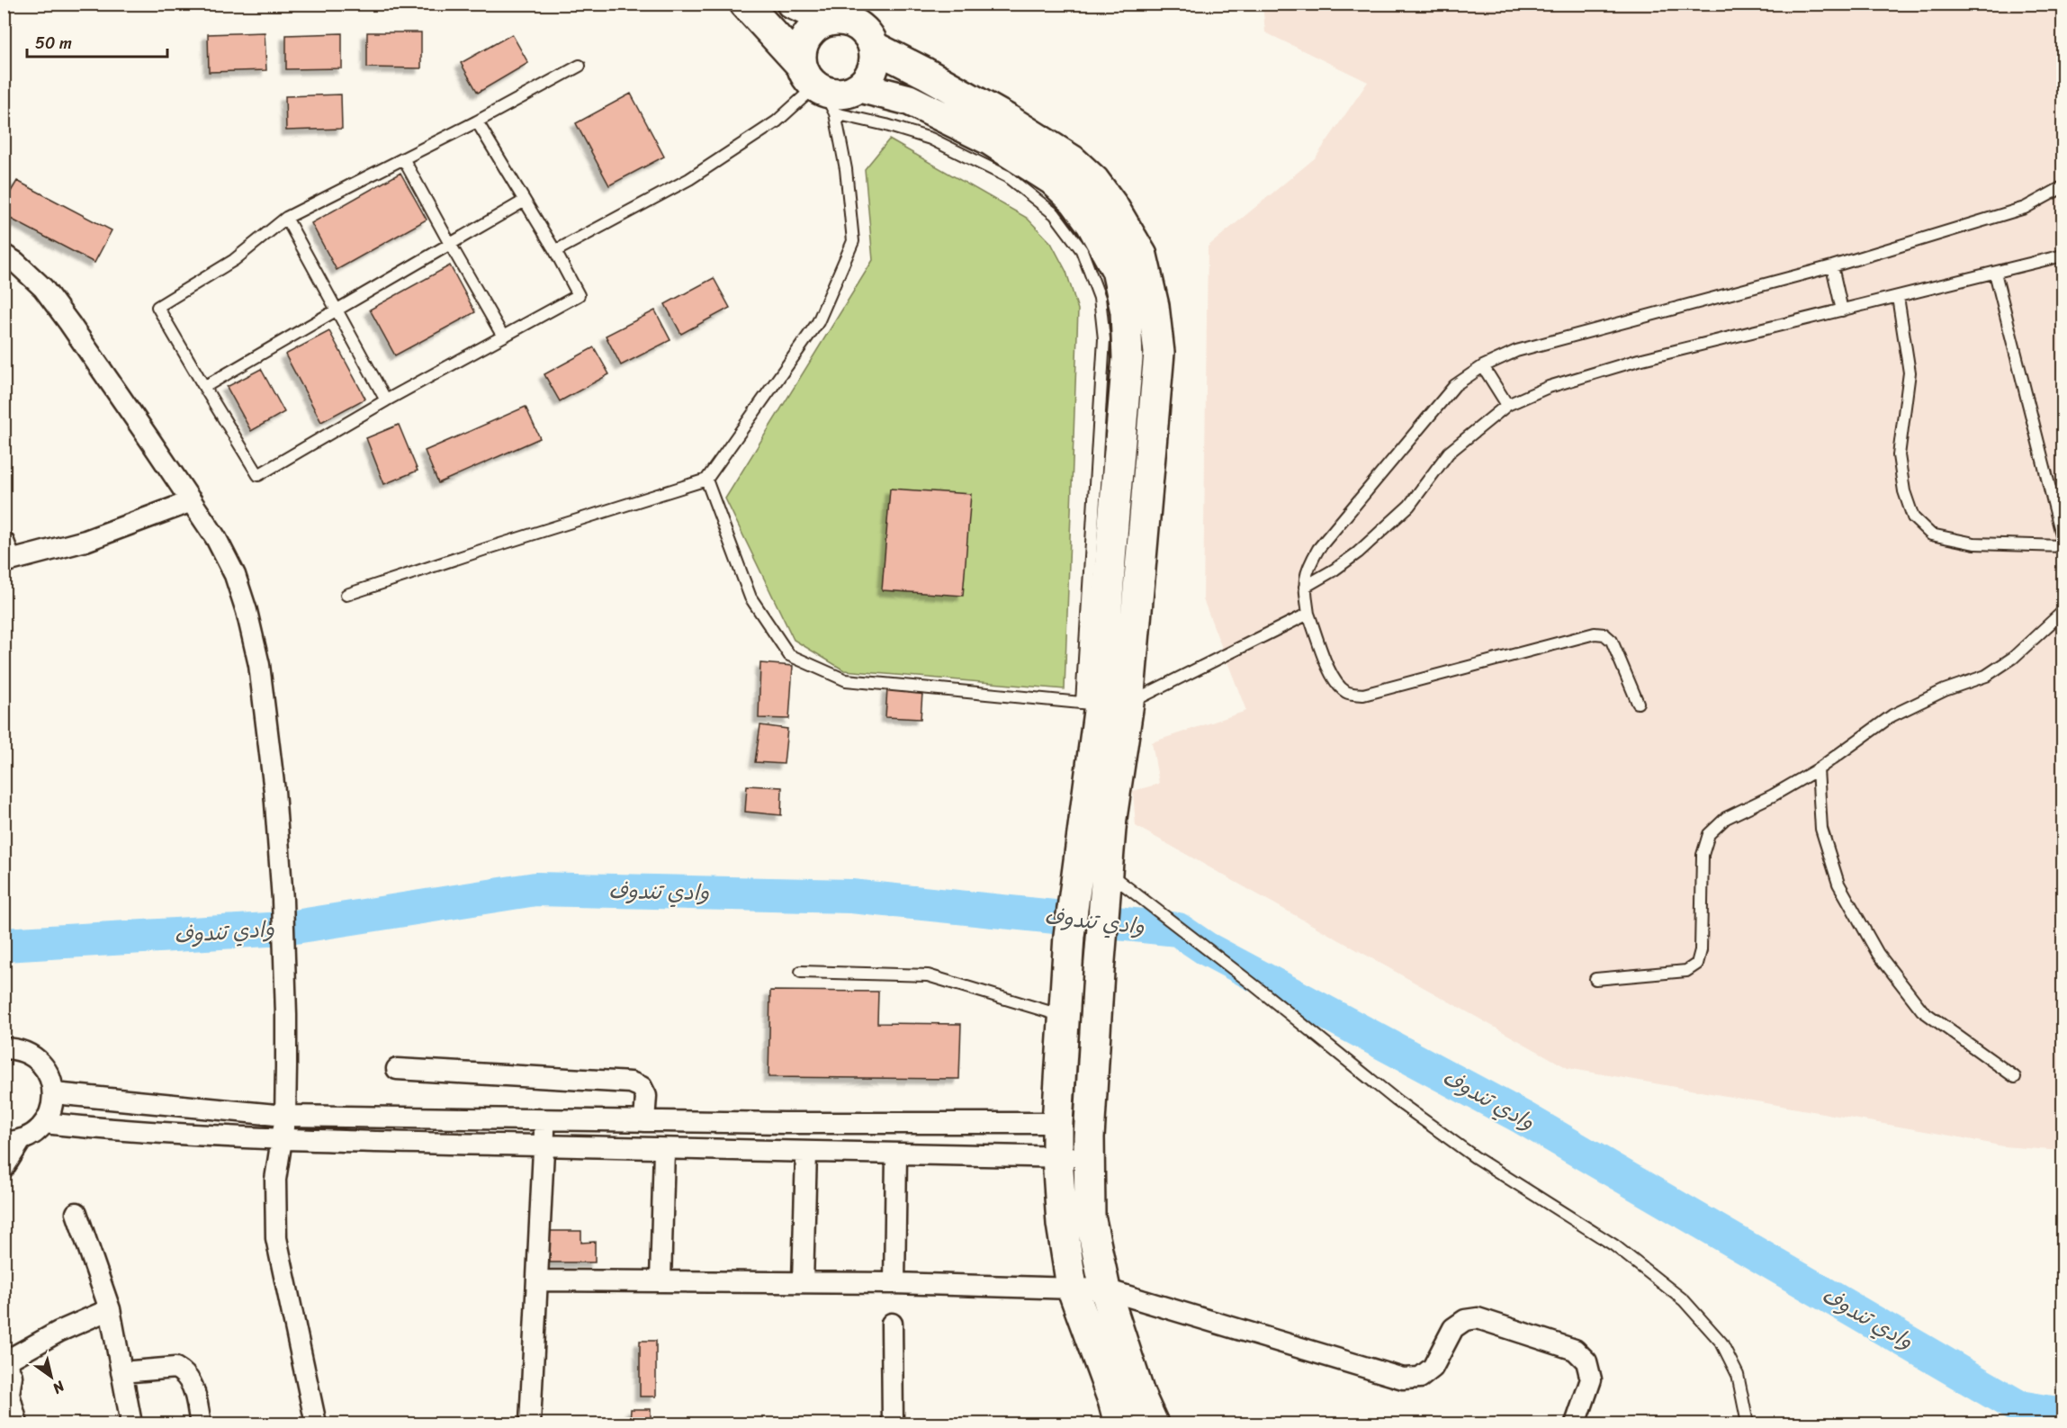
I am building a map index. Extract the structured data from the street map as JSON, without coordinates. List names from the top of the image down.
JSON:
{
  "water": ["وادي تندوف"],
  "scale_bar": "50 m",
  "north": "bottom right"
}
